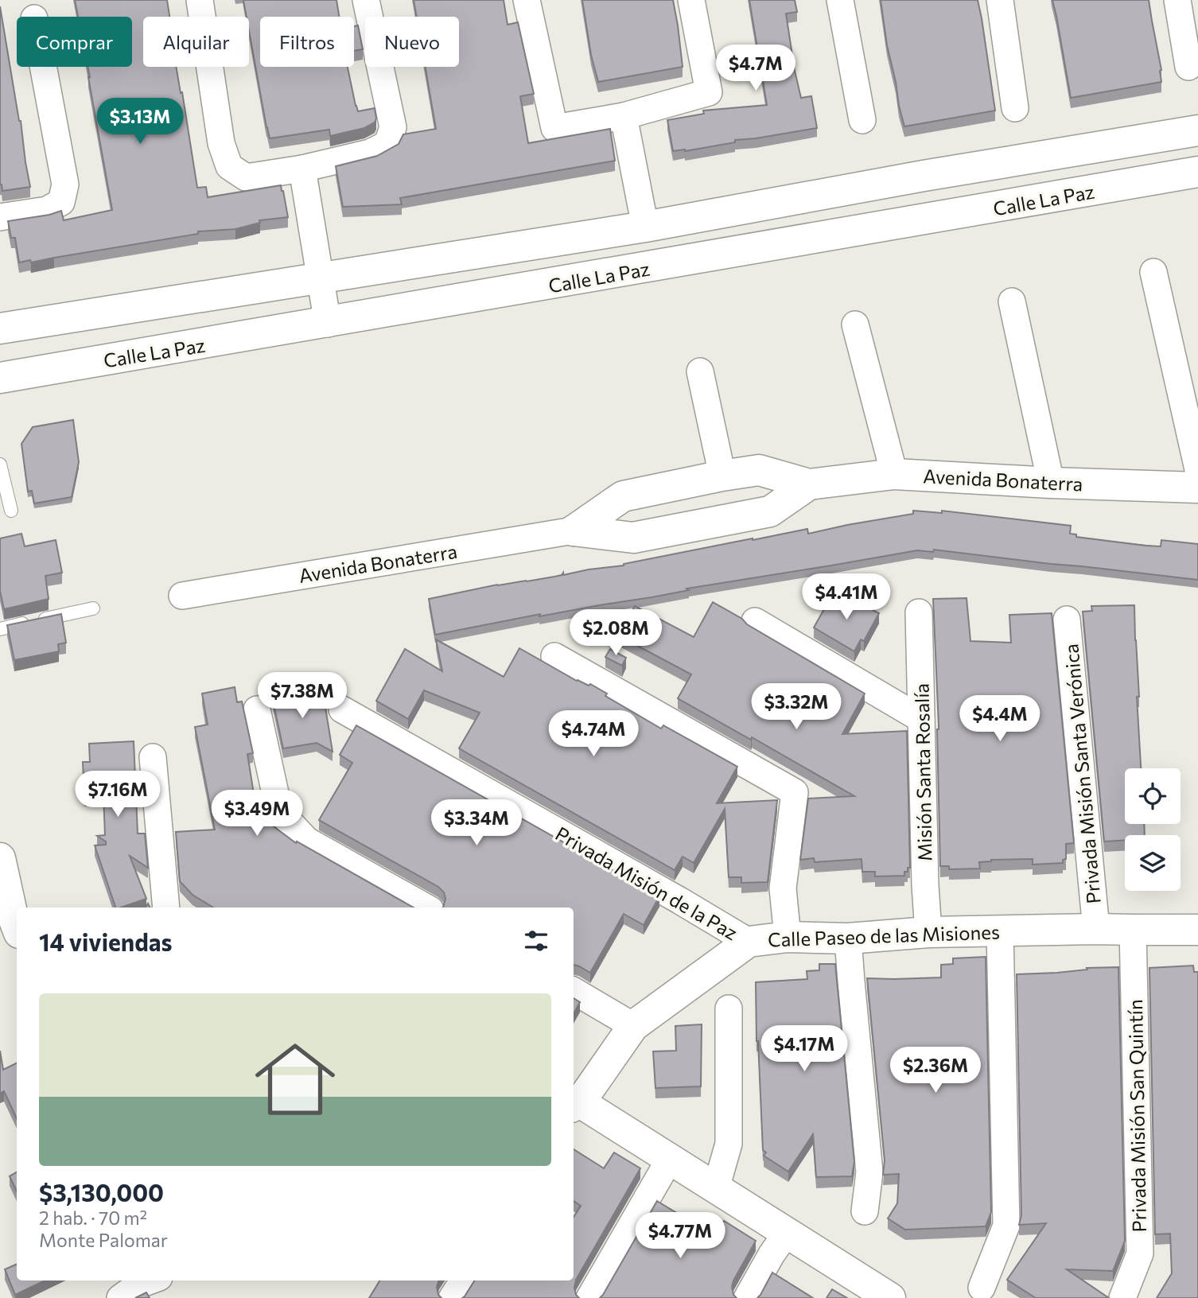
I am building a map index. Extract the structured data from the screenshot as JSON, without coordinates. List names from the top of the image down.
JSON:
{
  "streets": {
    "main road": ["Calle La Paz", "Avenida Bonaterra", "Calle Paseo de las Misiones"],
    "street": [
      "Misión Santa Rosalía",
      "Privada Misión Santa Verónica",
      "Privada Misión de la Paz",
      "Privada Misión San Quintín"
    ]
  },
  "crossings": [
    ["Misión Santa Rosalía", "Calle Paseo de las Misiones"],
    ["Privada Misión Santa Verónica", "Calle Paseo de las Misiones"],
    ["Privada Misión de la Paz", "Calle Paseo de las Misiones"],
    ["Calle Paseo de las Misiones", "Privada Misión San Quintín"]
  ],
  "page": {
    "chip": [
      "Comprar",
      "Alquilar",
      "Filtros",
      "Nuevo"
    ],
    "price": [
      "$4.7M",
      "$3.13M",
      "$4.41M",
      "$2.08M",
      "$7.38M",
      "$3.32M",
      "$4.4M",
      "$4.74M",
      "$7.16M",
      "$3.49M",
      "$3.34M",
      "$4.17M",
      "$2.36M",
      "$4.77M"
    ],
    "heading": "14 viviendas",
    "list": [
      {
        "name": "$3,130,000",
        "note": "2 hab. · 70 m² · Monte Palomar"
      }
    ]
  }
}
